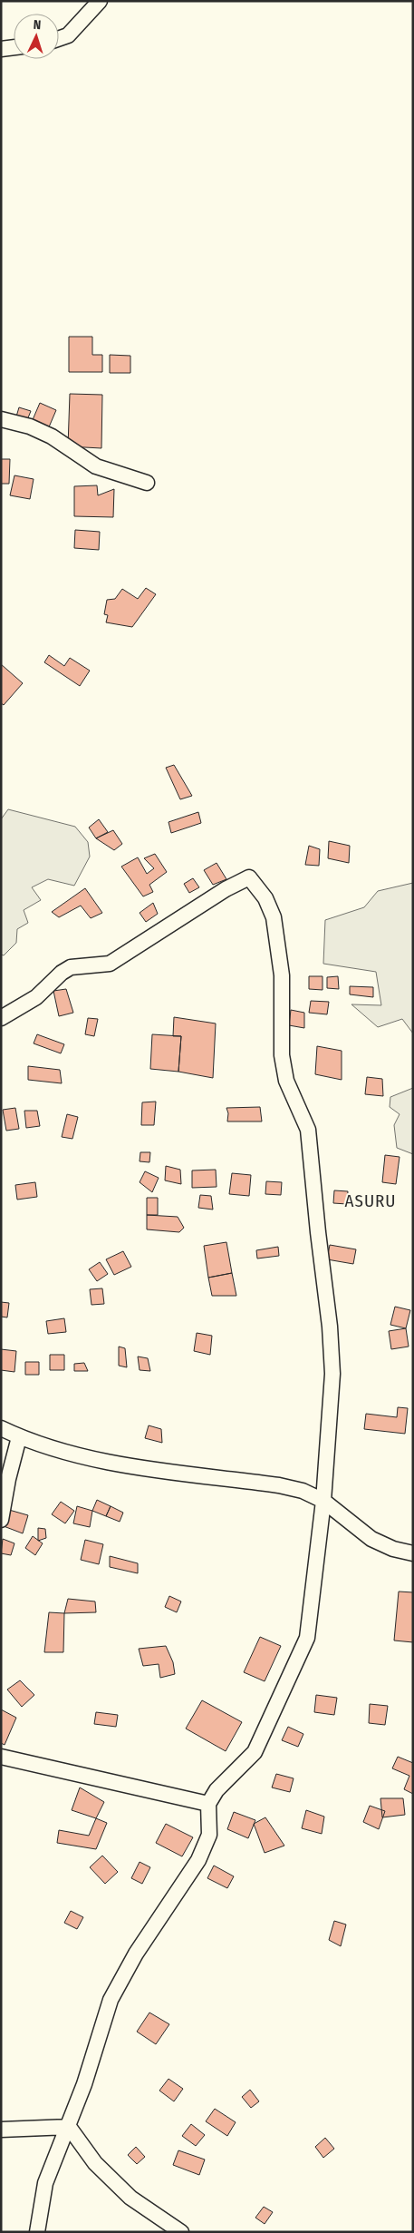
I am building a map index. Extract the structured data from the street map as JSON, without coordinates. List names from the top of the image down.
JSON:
{
  "districts": ["ASURU"],
  "north": "top"
}
